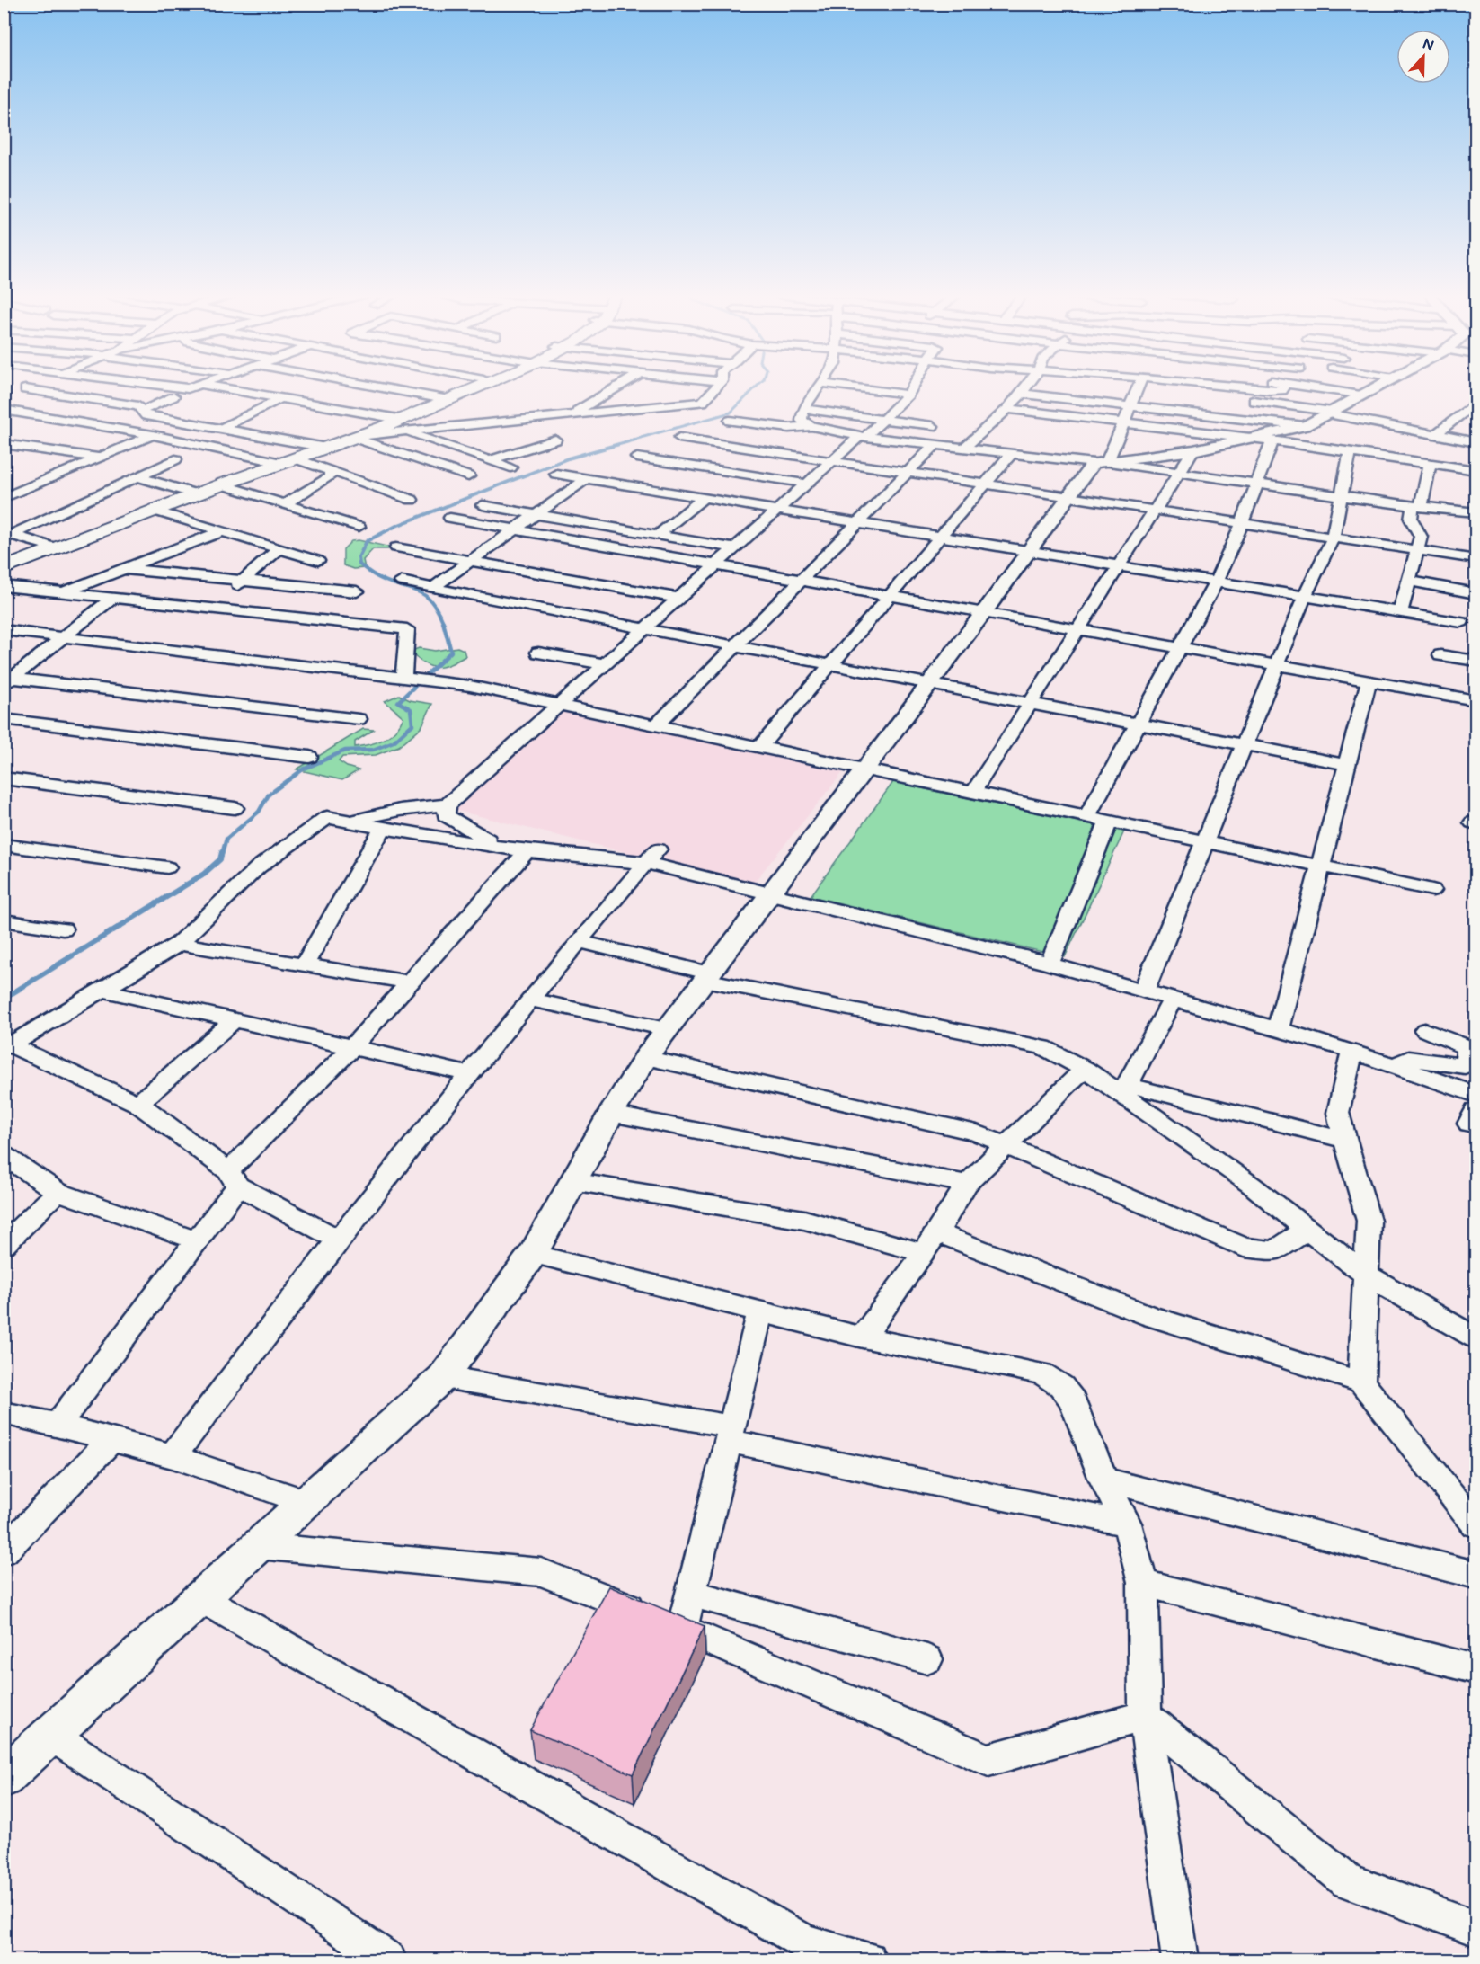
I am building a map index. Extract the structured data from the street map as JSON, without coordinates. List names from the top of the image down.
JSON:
{
  "north": "top"
}
